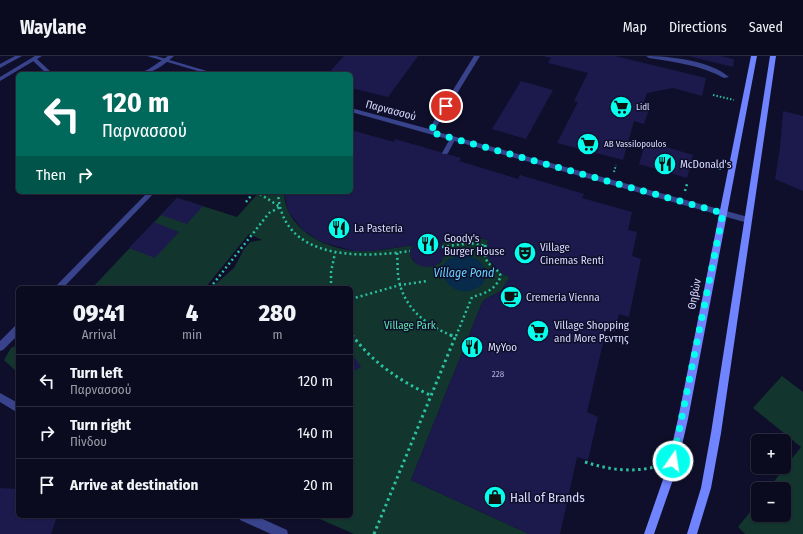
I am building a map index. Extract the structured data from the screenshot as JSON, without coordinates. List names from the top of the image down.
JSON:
{
  "streets": {
    "main road": ["Θηβών"],
    "street": ["Παρνασσού"]
  },
  "crossings": [
    ["Παρνασσού", "Θηβών"]
  ],
  "water": ["Village Pond"],
  "parks": ["Village Park"],
  "places": {
    "supermarket": ["Lidl", "AB Vassilopoulos", "Village Shopping and More Ρεντης"],
    "restaurant": [
      "McDonald's",
      "La Pasteria",
      "Goody's Burger House",
      "MyYoo"
    ],
    "theatre": ["Village Cinemas Renti"],
    "cafe": ["Cremeria Vienna"],
    "shop": ["Hall of Brands"]
  },
  "house_numbers": ["228"],
  "page": {
    "header": "Waylane",
    "nav": ["Map", "Directions", "Saved"],
    "turn": ["120 m", "Παρνασσού"],
    "then": "Then",
    "eta": [
      "09:41",
      "Arrival",
      "4",
      "min",
      "280",
      "m"
    ],
    "list": [
      {
        "name": "Turn left",
        "note": "Παρνασσού",
        "value": "120 m"
      },
      {
        "name": "Turn right",
        "note": "Πίνδου",
        "value": "140 m"
      },
      {
        "name": "Arrive at destination",
        "value": "20 m"
      }
    ],
    "map_buttons": ["+", "−"]
  }
}
